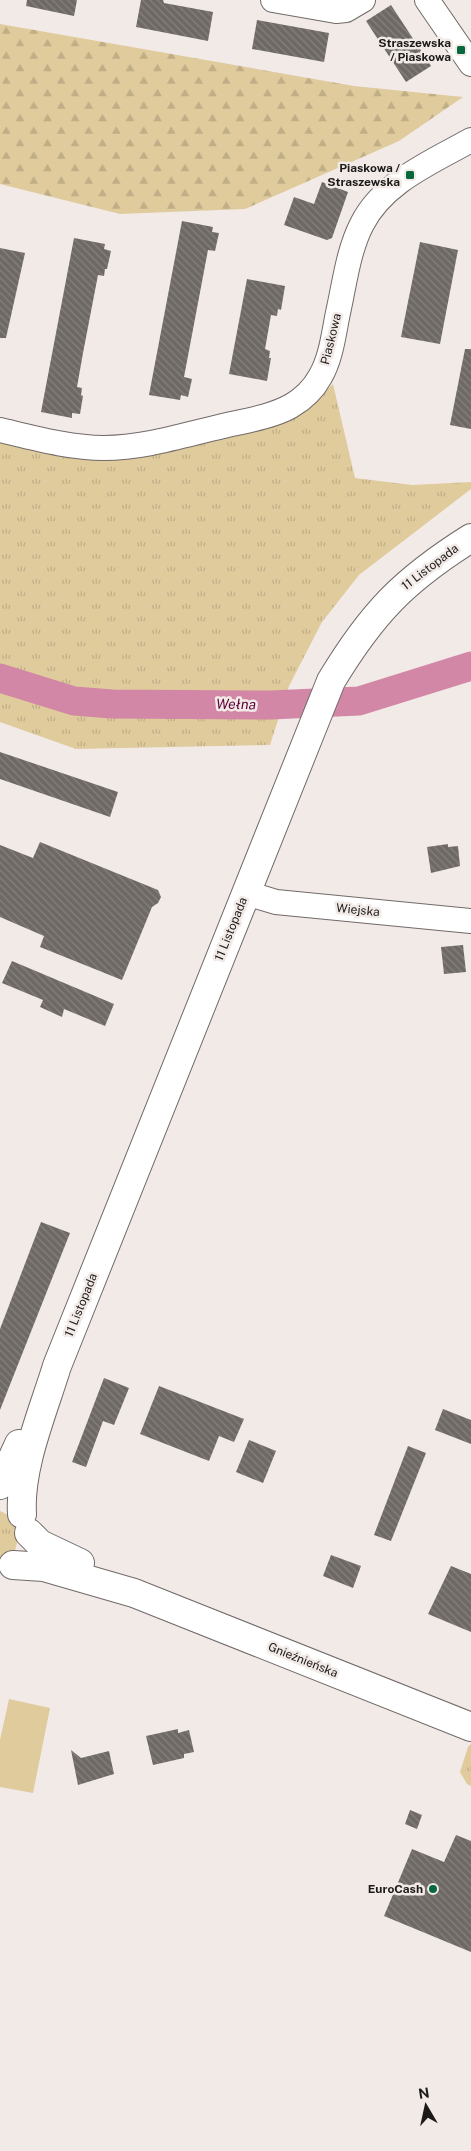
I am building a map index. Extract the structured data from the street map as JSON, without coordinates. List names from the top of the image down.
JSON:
{
  "streets": {
    "main road": ["11 Listopada", "Gnieźnieńska"],
    "street": ["Piaskowa", "Wiejska"]
  },
  "crossings": [
    ["11 Listopada", "Wiejska"],
    ["11 Listopada", "Gnieźnieńska"]
  ],
  "water": ["Wełna"],
  "places": {
    "transit": ["Straszewska / Piaskowa", "Piaskowa / Straszewska"],
    "other": ["EuroCash"]
  },
  "north": "top"
}
